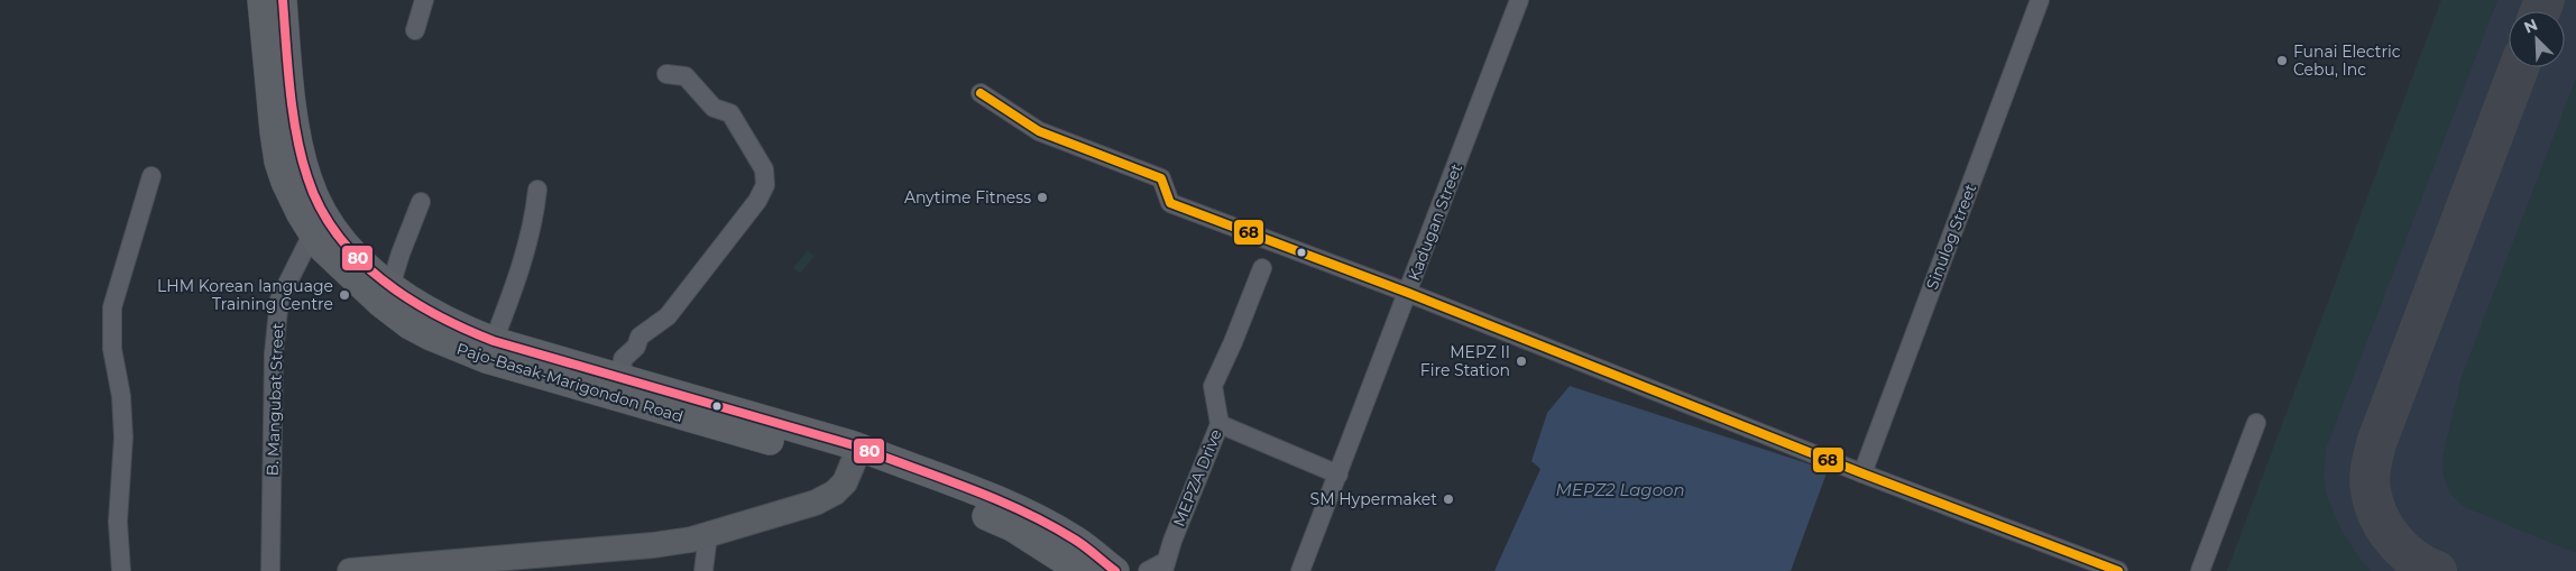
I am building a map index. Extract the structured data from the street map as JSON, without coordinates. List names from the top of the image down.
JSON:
{
  "streets": {
    "main road": ["Pajo-Basak-Marigondon Road"],
    "street": [
      "Kadugan Street",
      "Sinulog Street",
      "B. Mangubat Street",
      "MEPZA Drive"
    ]
  },
  "crossings": [
    ["Pajo-Basak-Marigondon Road", "B. Mangubat Street"]
  ],
  "water": ["MEPZ2 Lagoon"],
  "places": [
    "Funai Electric Cebu, Inc",
    "Anytime Fitness",
    "LHM Korean language Training Centre",
    "MEPZ II Fire Station",
    "SM Hypermaket"
  ],
  "lines": ["transit line 80", "transit line 68"],
  "north": "top left"
}
